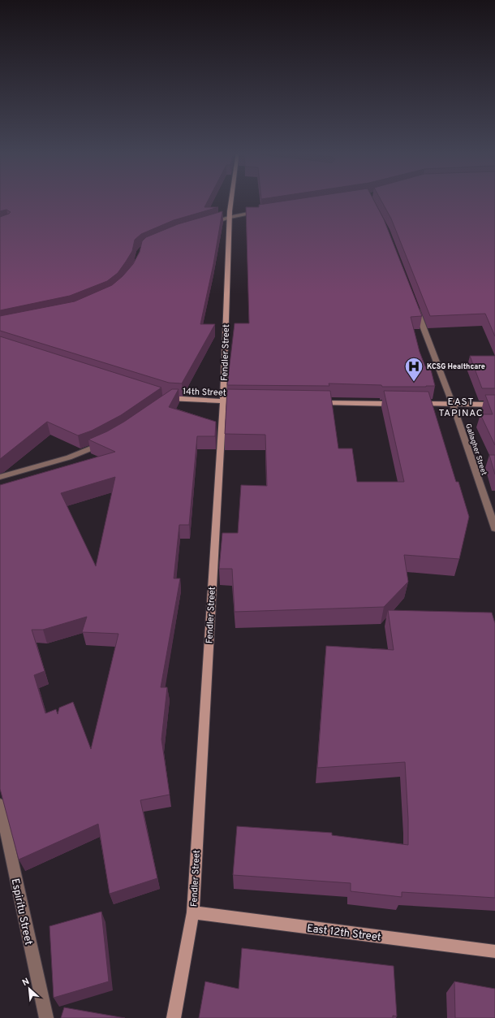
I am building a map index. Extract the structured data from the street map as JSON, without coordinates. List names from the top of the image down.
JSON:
{
  "streets": {
    "main road": ["Fendler Street", "14th Street", "East 12th Street"],
    "street": ["Gallagher Street", "Espiritu Street"]
  },
  "crossings": [
    ["Fendler Street", "14th Street"],
    ["Fendler Street", "East 12th Street"]
  ],
  "districts": ["EAST TAPINAC"],
  "places": {
    "hospital": ["KCSG Healthcare"]
  },
  "north": "top left"
}
